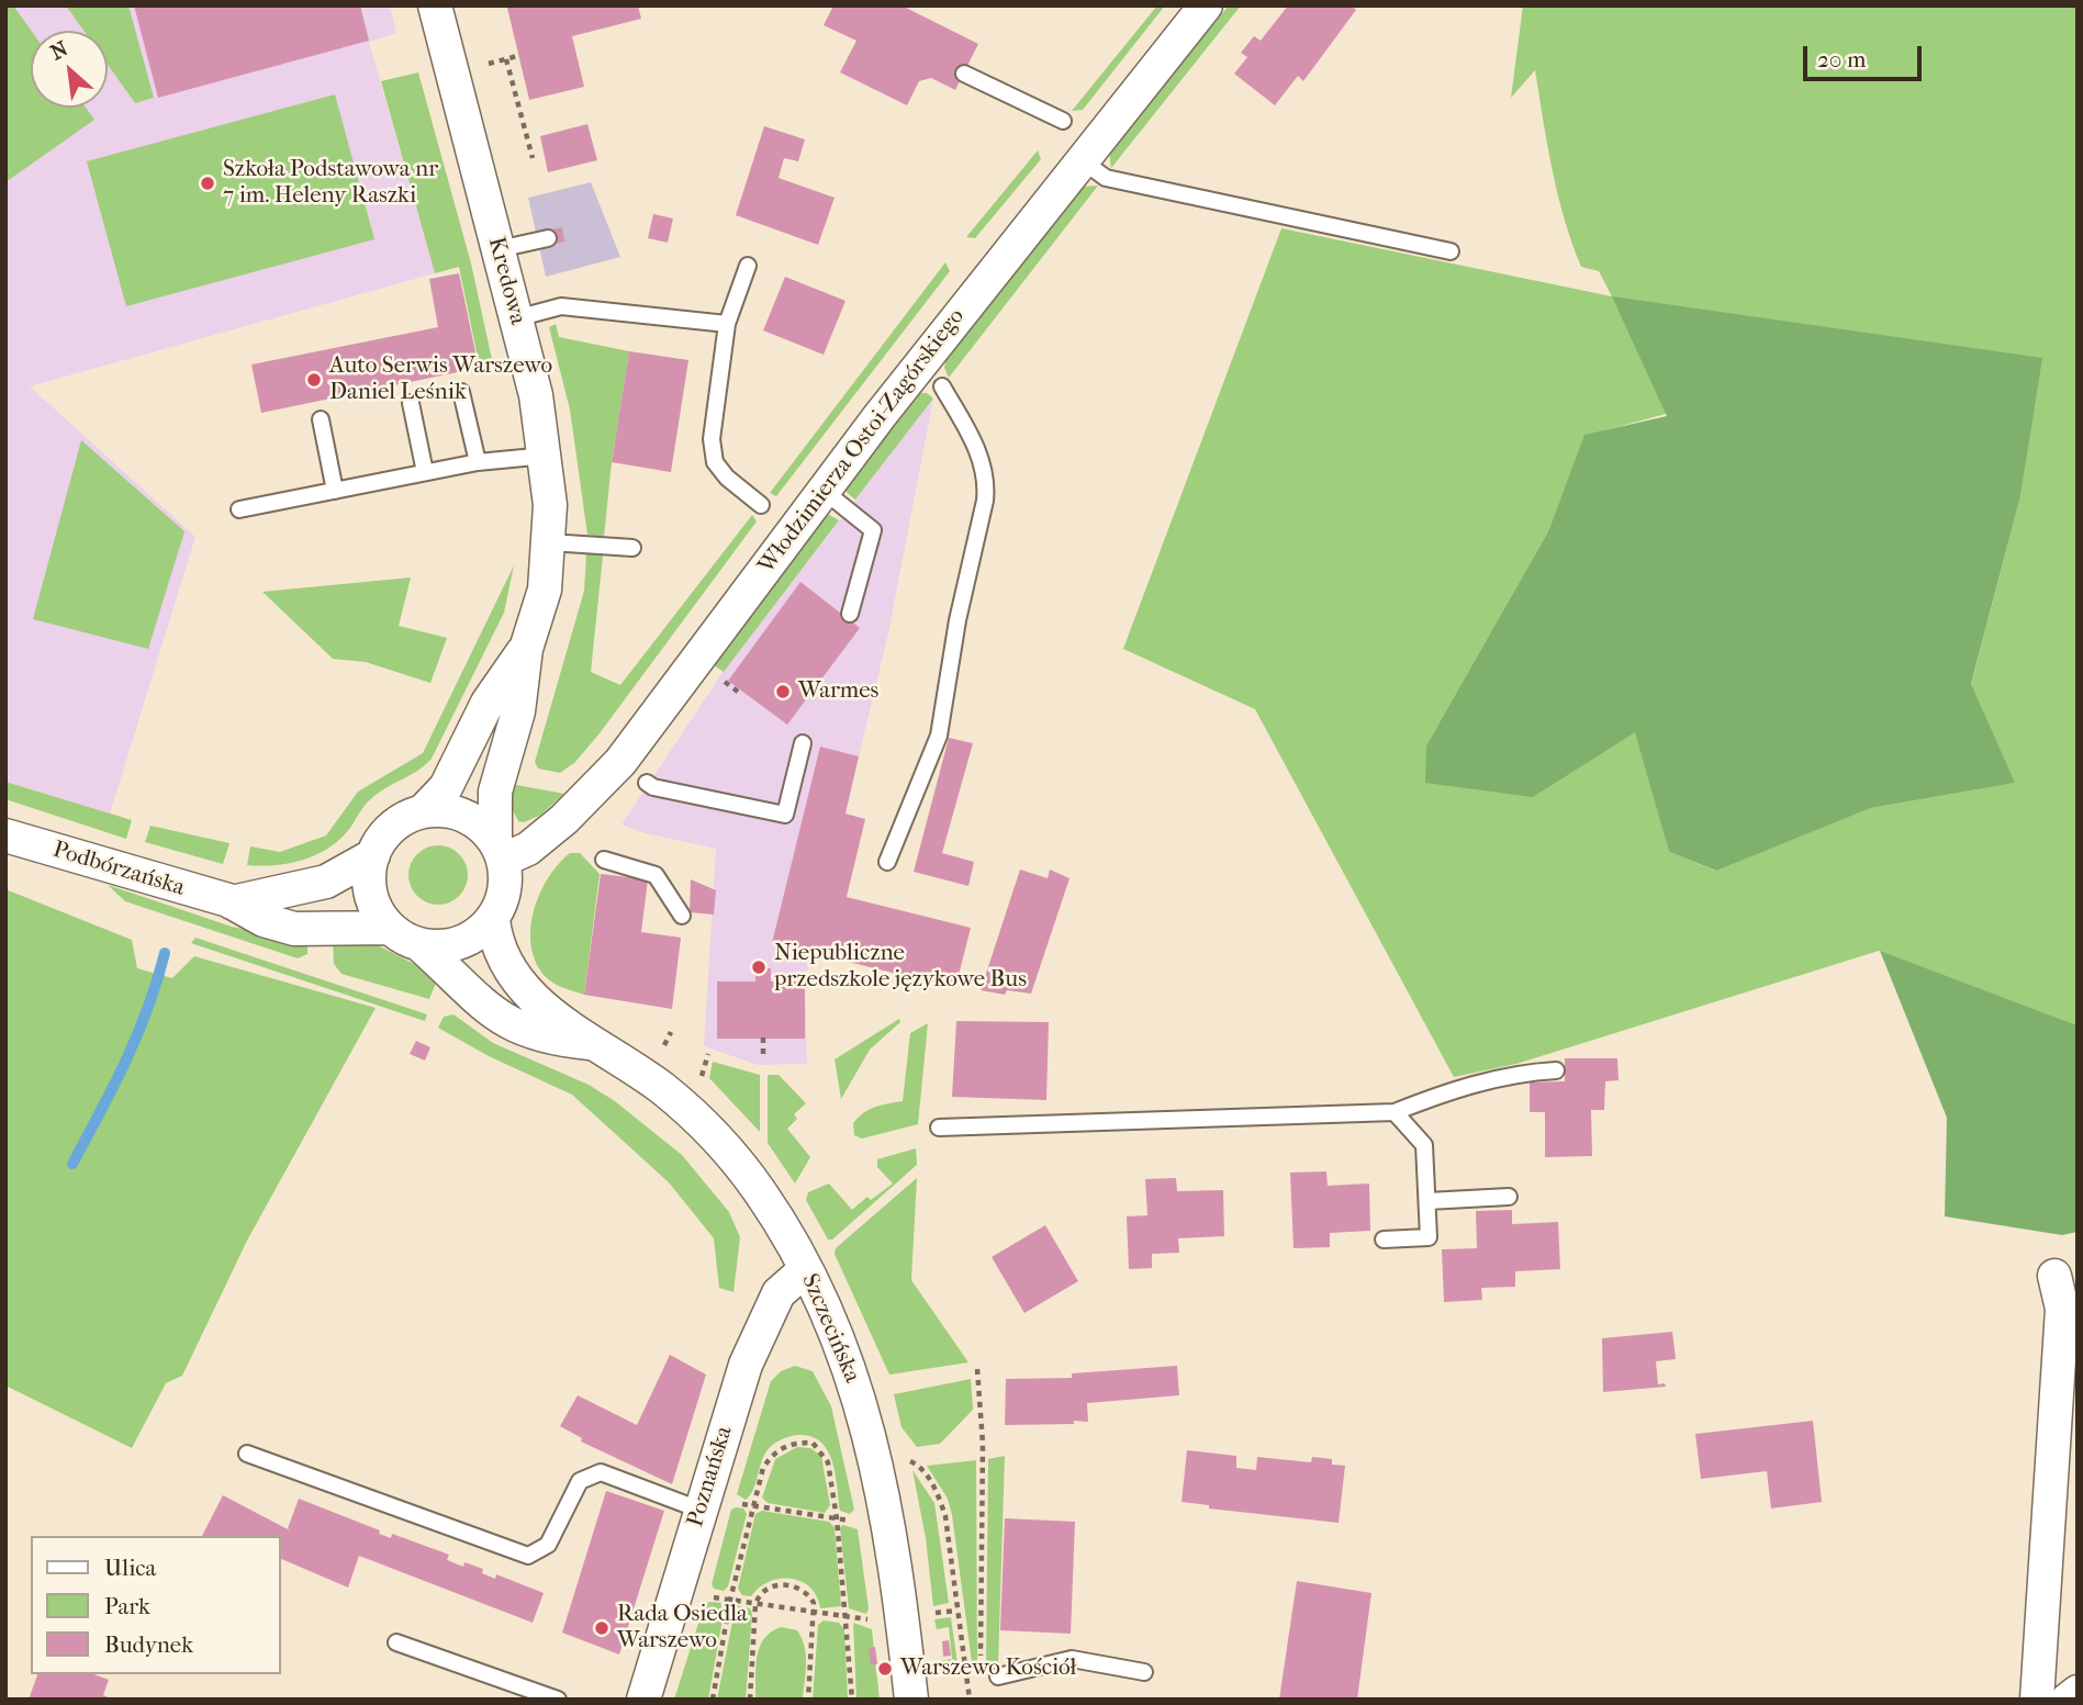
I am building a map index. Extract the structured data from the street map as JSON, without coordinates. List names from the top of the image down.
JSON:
{
  "streets": {
    "street": [
      "Kredowa",
      "Włodzimierza Ostoi-Zagórskiego",
      "Podbórzańska",
      "Szczecińska",
      "Poznańska"
    ]
  },
  "crossings": [
    ["Kredowa", "Włodzimierza Ostoi-Zagórskiego"],
    ["Kredowa", "Podbórzańska"],
    ["Włodzimierza Ostoi-Zagórskiego", "Podbórzańska"],
    ["Szczecińska", "Poznańska"]
  ],
  "places": [
    "Szkoła Podstawowa nr 7 im. Heleny Raszki",
    "Auto Serwis Warszewo Daniel Leśnik",
    "Warmes",
    "Niepubliczne przedszkole językowe Bus",
    "Rada Osiedla Warszewo",
    "Warszewo Kościół"
  ],
  "legend": ["Ulica", "Park", "Budynek"],
  "scale_bar": "20 m",
  "north": "top left"
}
